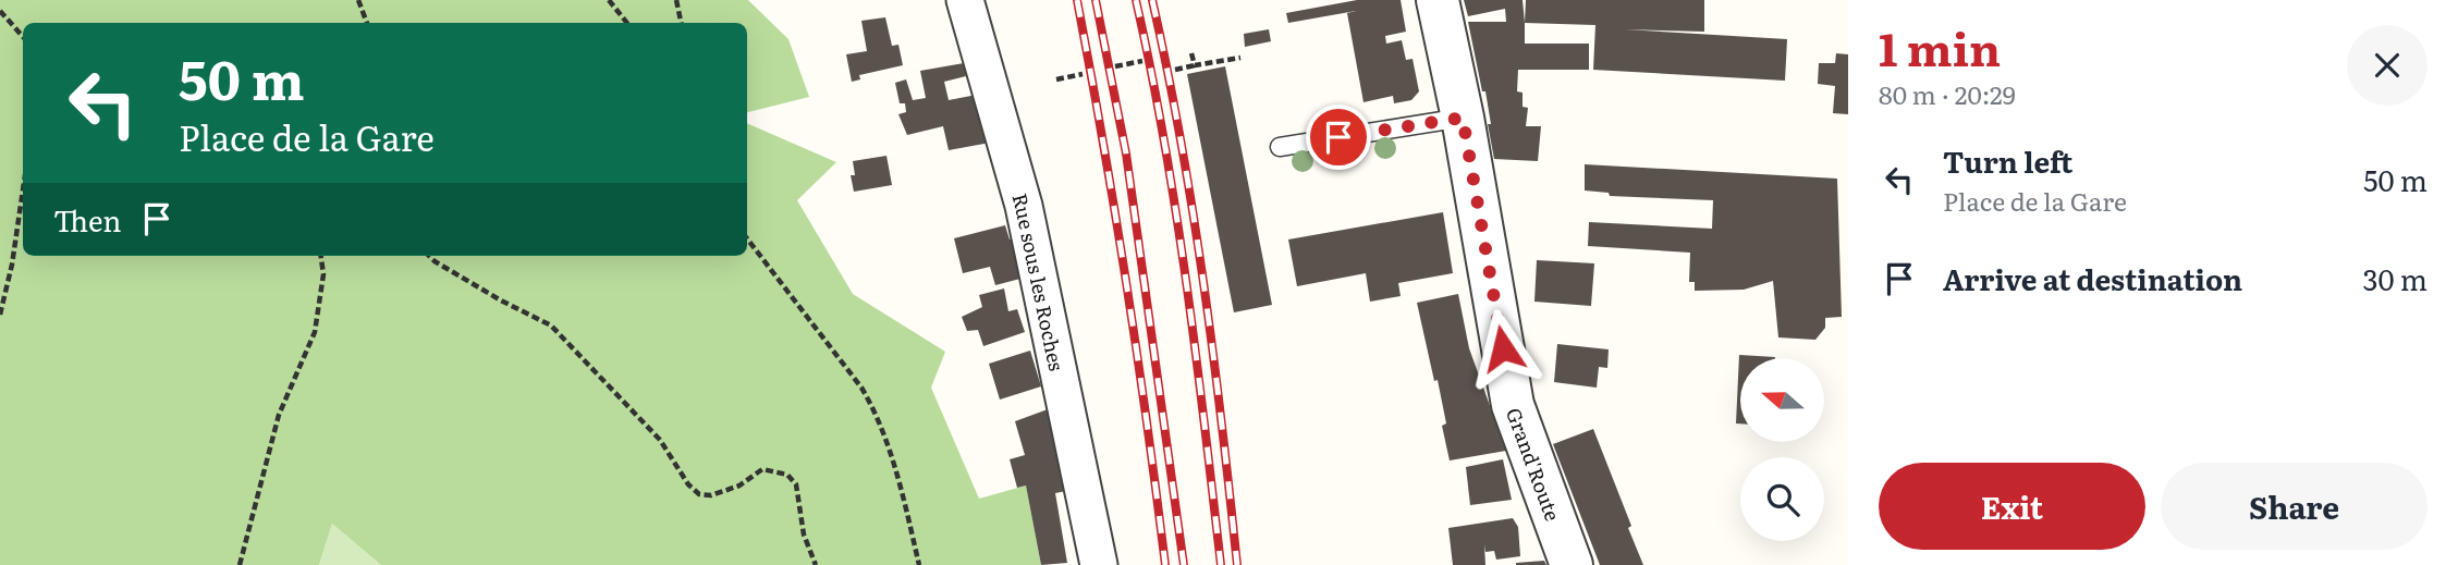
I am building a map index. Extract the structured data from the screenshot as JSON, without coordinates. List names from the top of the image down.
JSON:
{
  "streets": {
    "street": ["Rue sous les Roches", "Grand'Route"]
  },
  "north": "left",
  "page": {
    "heading": ["1 min", "80 m · 20:29"],
    "turn": ["50 m", "Place de la Gare"],
    "list": [
      {
        "name": "Turn left",
        "note": "Place de la Gare",
        "value": "50 m"
      },
      {
        "name": "Arrive at destination",
        "value": "30 m"
      }
    ],
    "then": "Then",
    "buttons": ["Exit", "Share"]
  }
}
